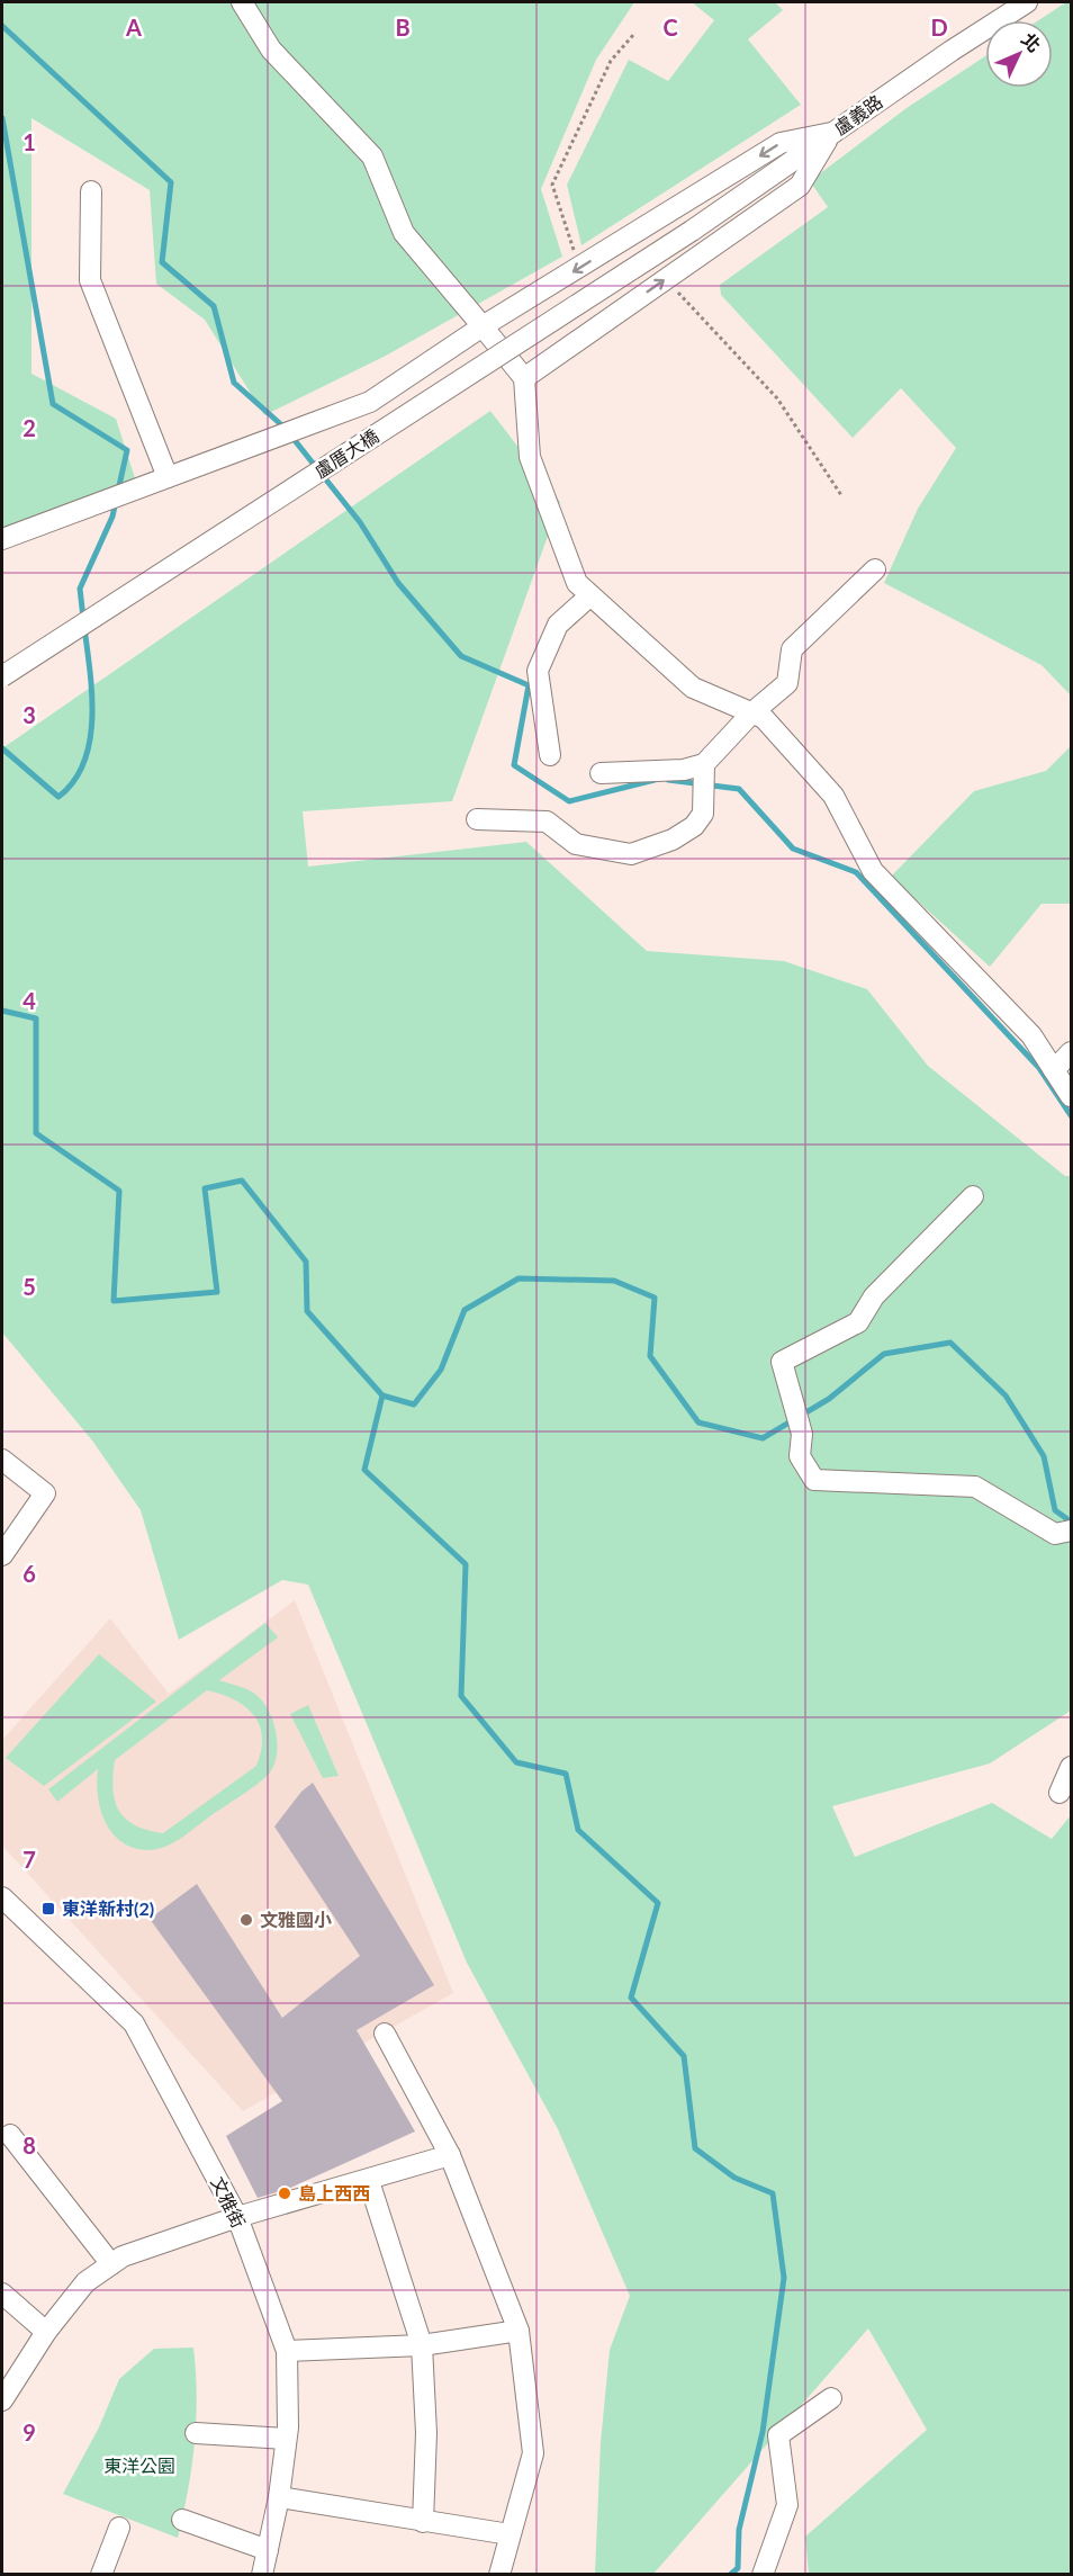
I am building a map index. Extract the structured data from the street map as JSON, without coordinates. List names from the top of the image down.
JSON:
{
  "streets": {
    "street": ["盧義路", "盧厝大橋", "文雅街"]
  },
  "crossings": [
    ["盧義路", "盧厝大橋"]
  ],
  "parks": ["東洋公園"],
  "places": {
    "transit": ["東洋新村(2)"],
    "other": ["文雅國小", "島上西西"]
  },
  "north": "top right",
  "grid": {
    "columns": [
      "A",
      "B",
      "C",
      "D"
    ],
    "rows": [
      "1",
      "2",
      "3",
      "4",
      "5",
      "6",
      "7",
      "8",
      "9"
    ]
  }
}
